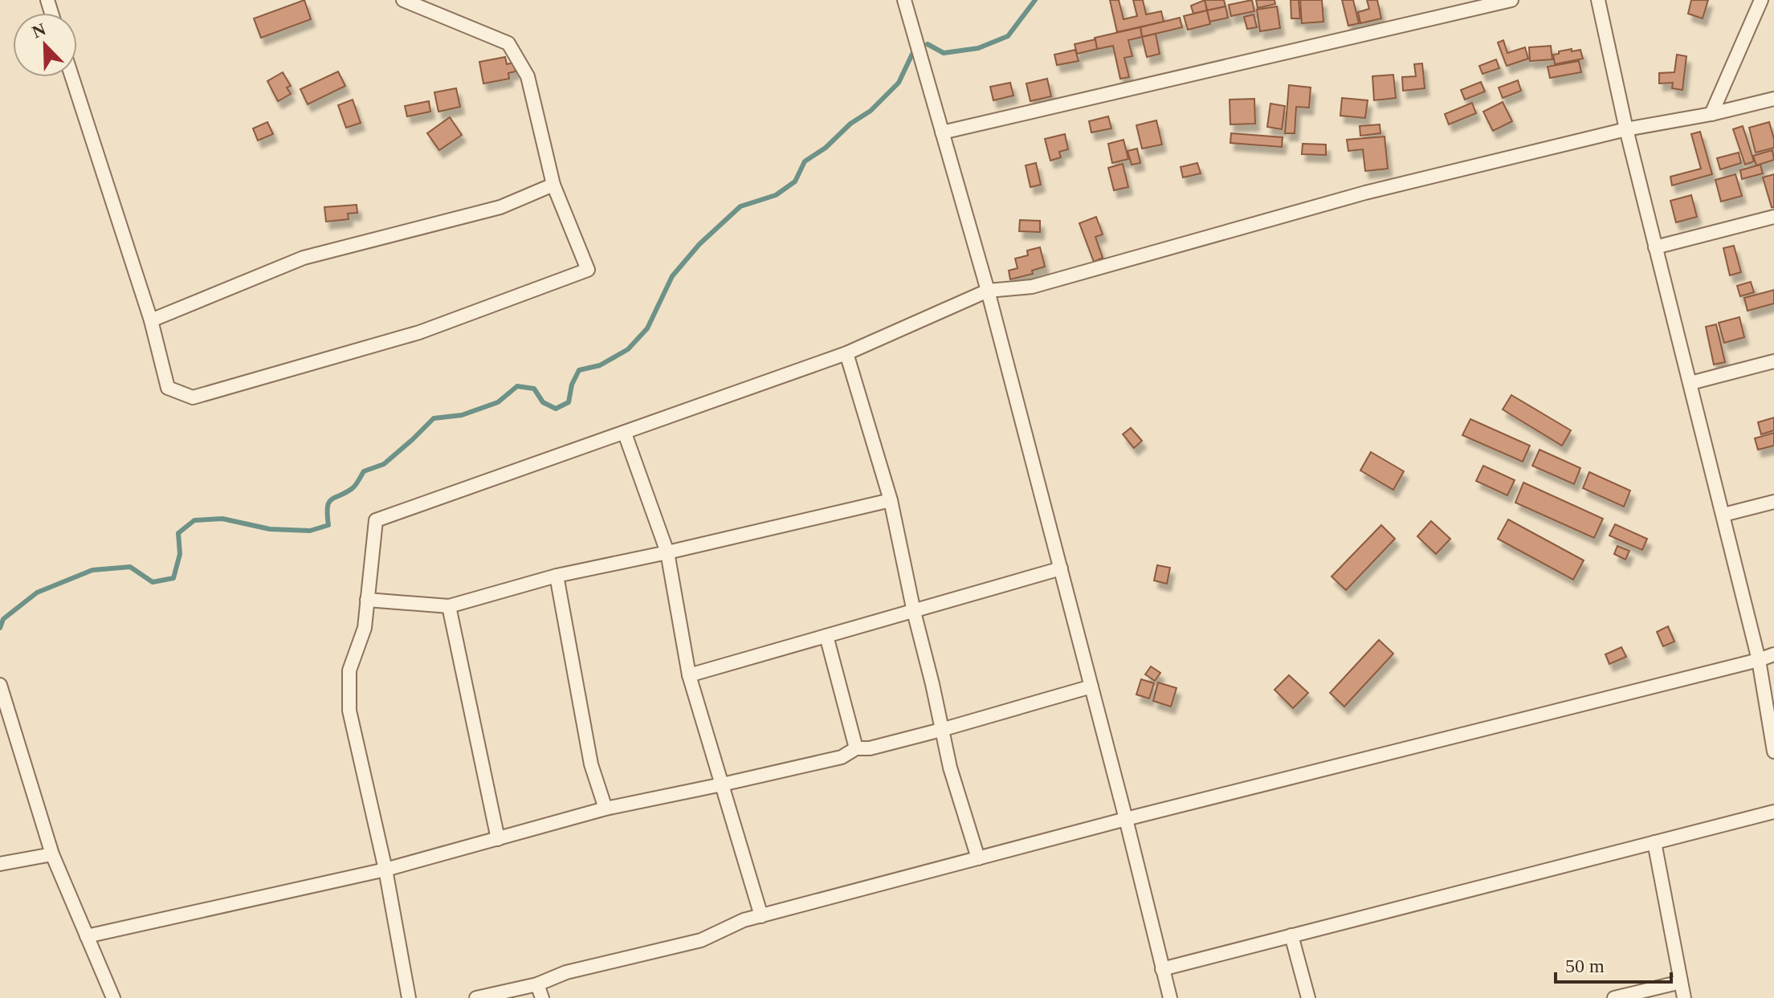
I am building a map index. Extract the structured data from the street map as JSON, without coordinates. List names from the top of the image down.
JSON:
{
  "scale_bar": "50 m",
  "north": "top left"
}
